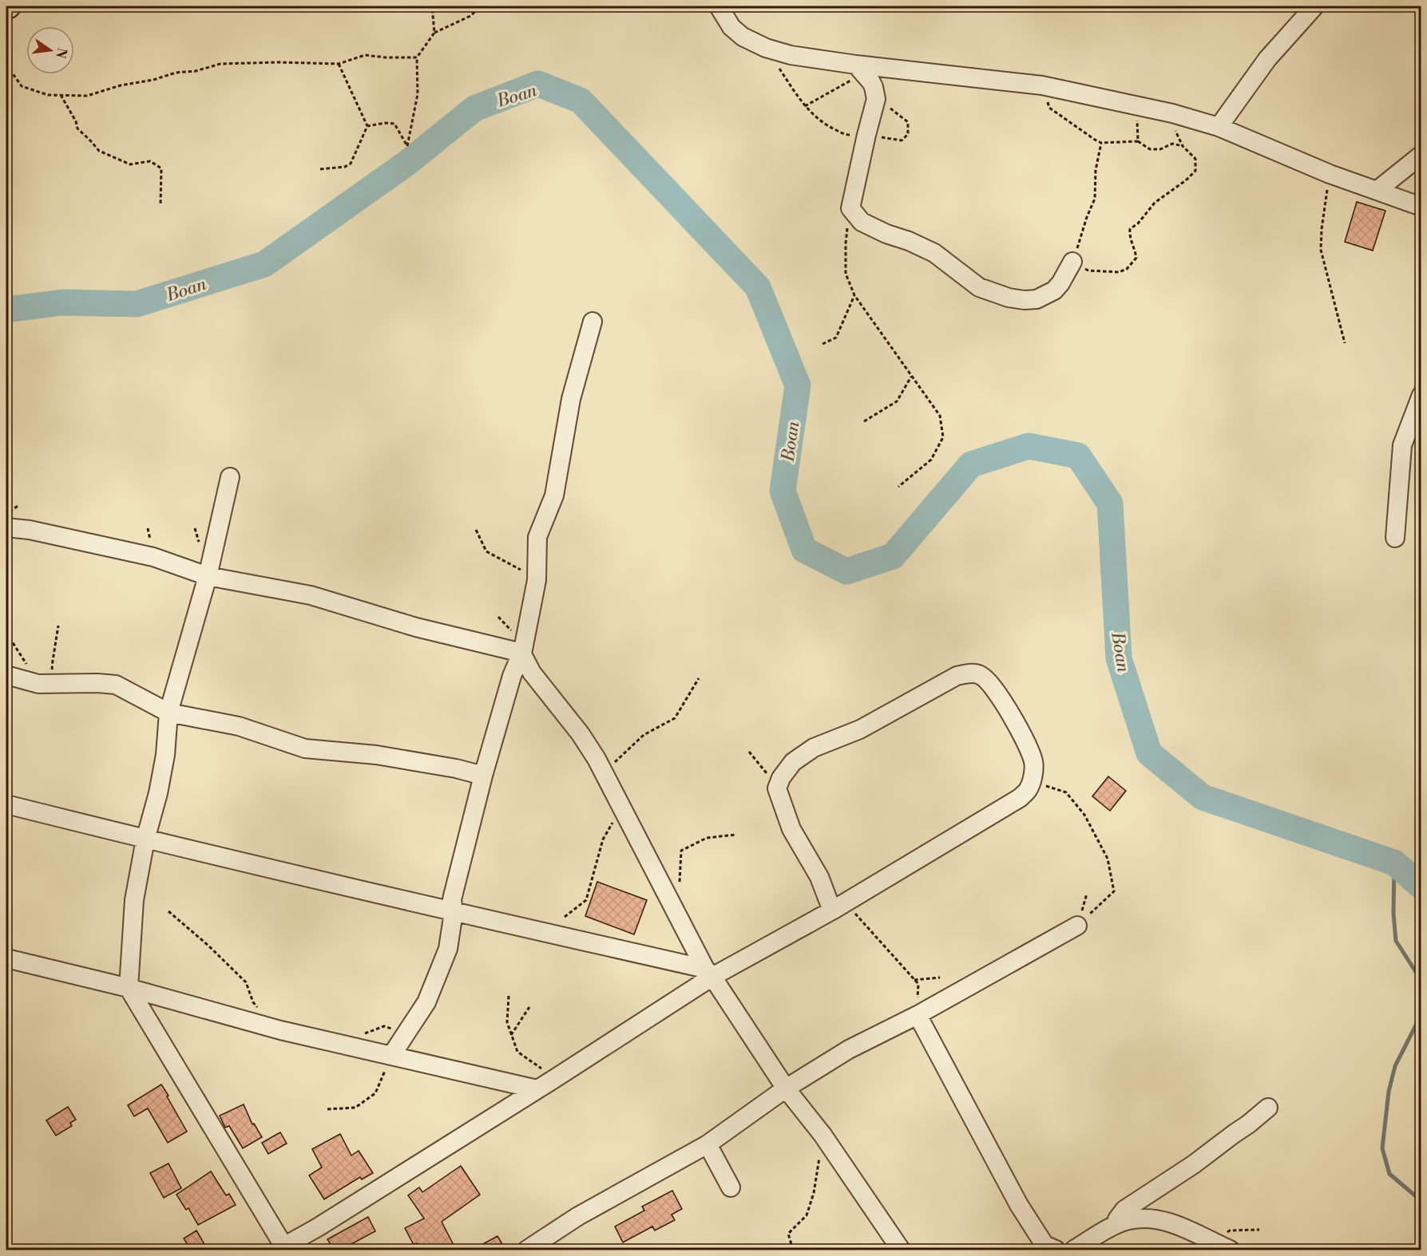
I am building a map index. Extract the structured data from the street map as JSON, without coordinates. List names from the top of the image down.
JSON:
{
  "water": ["Boan"],
  "north": "right"
}
